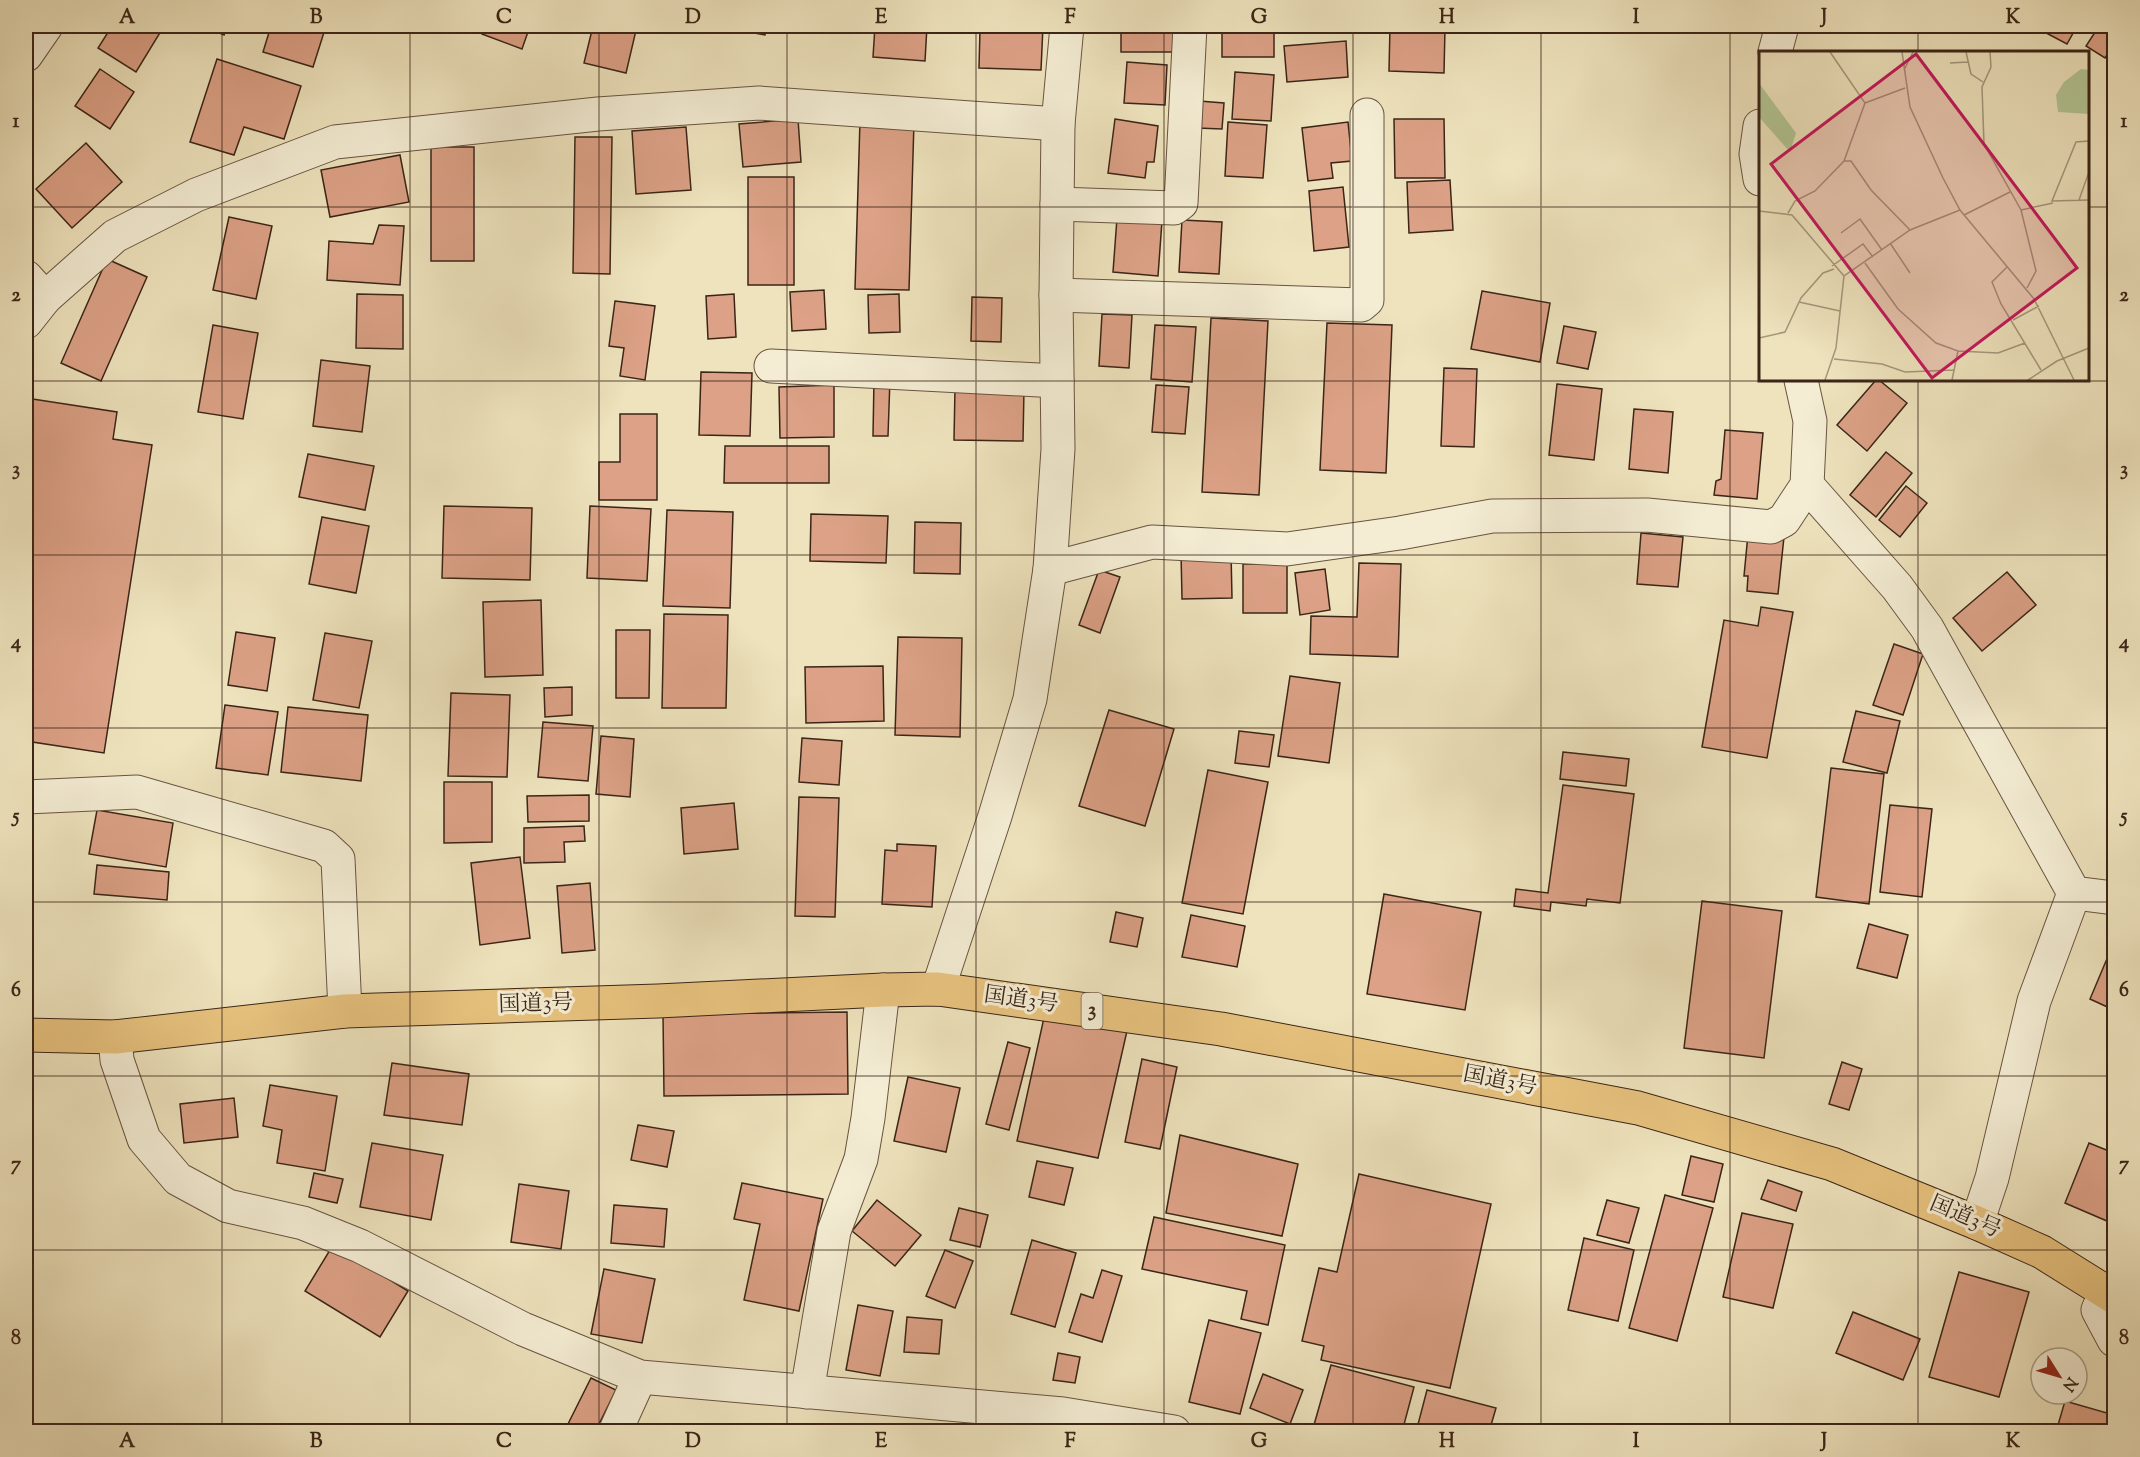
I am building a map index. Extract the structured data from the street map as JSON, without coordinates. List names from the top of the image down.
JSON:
{
  "streets": {
    "highway": ["国道3号", "3"]
  },
  "north": "bottom right",
  "grid": {
    "columns": [
      "A",
      "B",
      "C",
      "D",
      "E",
      "F",
      "G",
      "H",
      "I",
      "J",
      "K"
    ],
    "rows": [
      "1",
      "2",
      "3",
      "4",
      "5",
      "6",
      "7",
      "8"
    ]
  }
}
